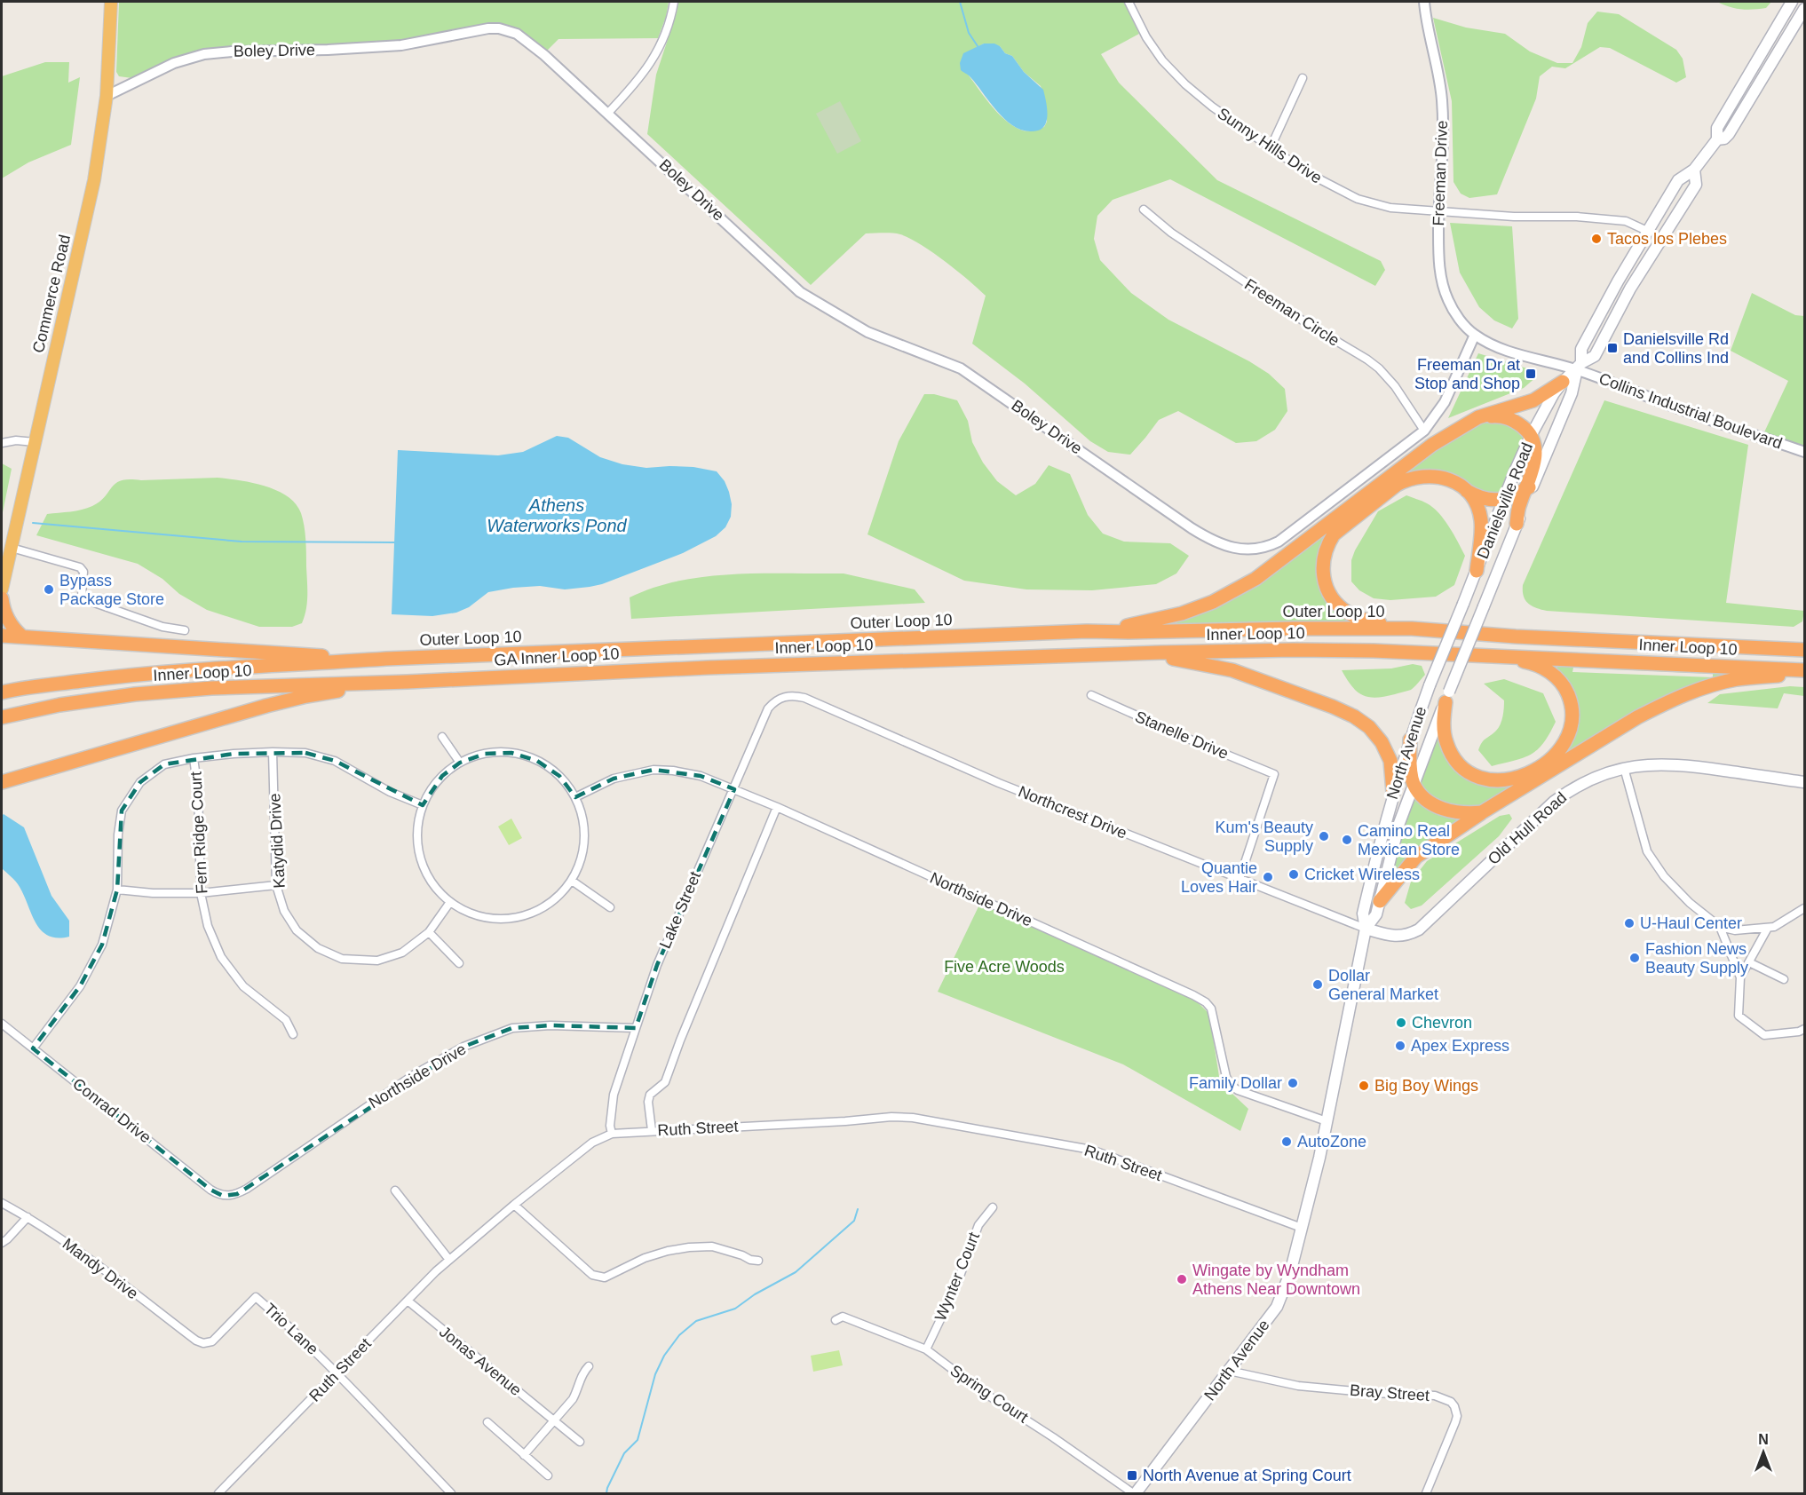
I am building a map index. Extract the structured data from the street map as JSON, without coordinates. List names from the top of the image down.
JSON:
{
  "streets": {
    "highway": [
      "Commerce Road",
      "Outer Loop 10",
      "Inner Loop 10",
      "GA Inner Loop 10"
    ],
    "main road": ["Danielsville Road", "North Avenue", "Old Hull Road"],
    "street": [
      "Boley Drive",
      "Sunny Hills Drive",
      "Freeman Drive",
      "Freeman Circle",
      "Collins Industrial Boulevard",
      "Stanelle Drive",
      "Northcrest Drive",
      "Fern Ridge Court",
      "Katydid Drive",
      "Northside Drive",
      "Lake Street",
      "Conrad Drive",
      "Ruth Street",
      "Mandy Drive",
      "Wynter Court",
      "Trio Lane",
      "Jonas Avenue",
      "Bray Street",
      "Spring Court"
    ]
  },
  "crossings": [
    ["Boley Drive", "Commerce Road"],
    ["Boley Drive", "Freeman Circle"],
    ["Sunny Hills Drive", "Freeman Drive"],
    ["Sunny Hills Drive", "Danielsville Road"],
    ["Freeman Drive", "Collins Industrial Boulevard"],
    ["Freeman Drive", "Danielsville Road"],
    ["Collins Industrial Boulevard", "Danielsville Road"],
    ["Danielsville Road", "North Avenue"],
    ["Inner Loop 10", "GA Inner Loop 10"],
    ["Stanelle Drive", "Northcrest Drive"],
    ["North Avenue", "Northcrest Drive"],
    ["North Avenue", "Old Hull Road"],
    ["North Avenue", "Northside Drive"],
    ["North Avenue", "Ruth Street"],
    ["North Avenue", "Bray Street"],
    ["North Avenue", "Spring Court"],
    ["Northcrest Drive", "Old Hull Road"],
    ["Northcrest Drive", "Lake Street"],
    ["Katydid Drive", "Northside Drive"],
    ["Northside Drive", "Lake Street"],
    ["Northside Drive", "Conrad Drive"],
    ["Lake Street", "Ruth Street"],
    ["Ruth Street", "Trio Lane"],
    ["Ruth Street", "Jonas Avenue"],
    ["Mandy Drive", "Trio Lane"],
    ["Wynter Court", "Spring Court"]
  ],
  "water": ["Athens Waterworks Pond"],
  "parks": ["Five Acre Woods"],
  "places": {
    "other": [
      "Tacos los Plebes",
      "Bypass Package Store",
      "Kum's Beauty Supply",
      "Camino Real Mexican Store",
      "Cricket Wireless",
      "Quantie Loves Hair",
      "U-Haul Center",
      "Fashion News Beauty Supply",
      "Dollar General Market",
      "Chevron",
      "Apex Express",
      "Family Dollar",
      "Big Boy Wings",
      "AutoZone",
      "Wingate by Wyndham Athens Near Downtown"
    ],
    "transit": ["Danielsville Rd and Collins Ind", "Freeman Dr at Stop and Shop", "North Avenue at Spring Court"]
  },
  "north": "top"
}
